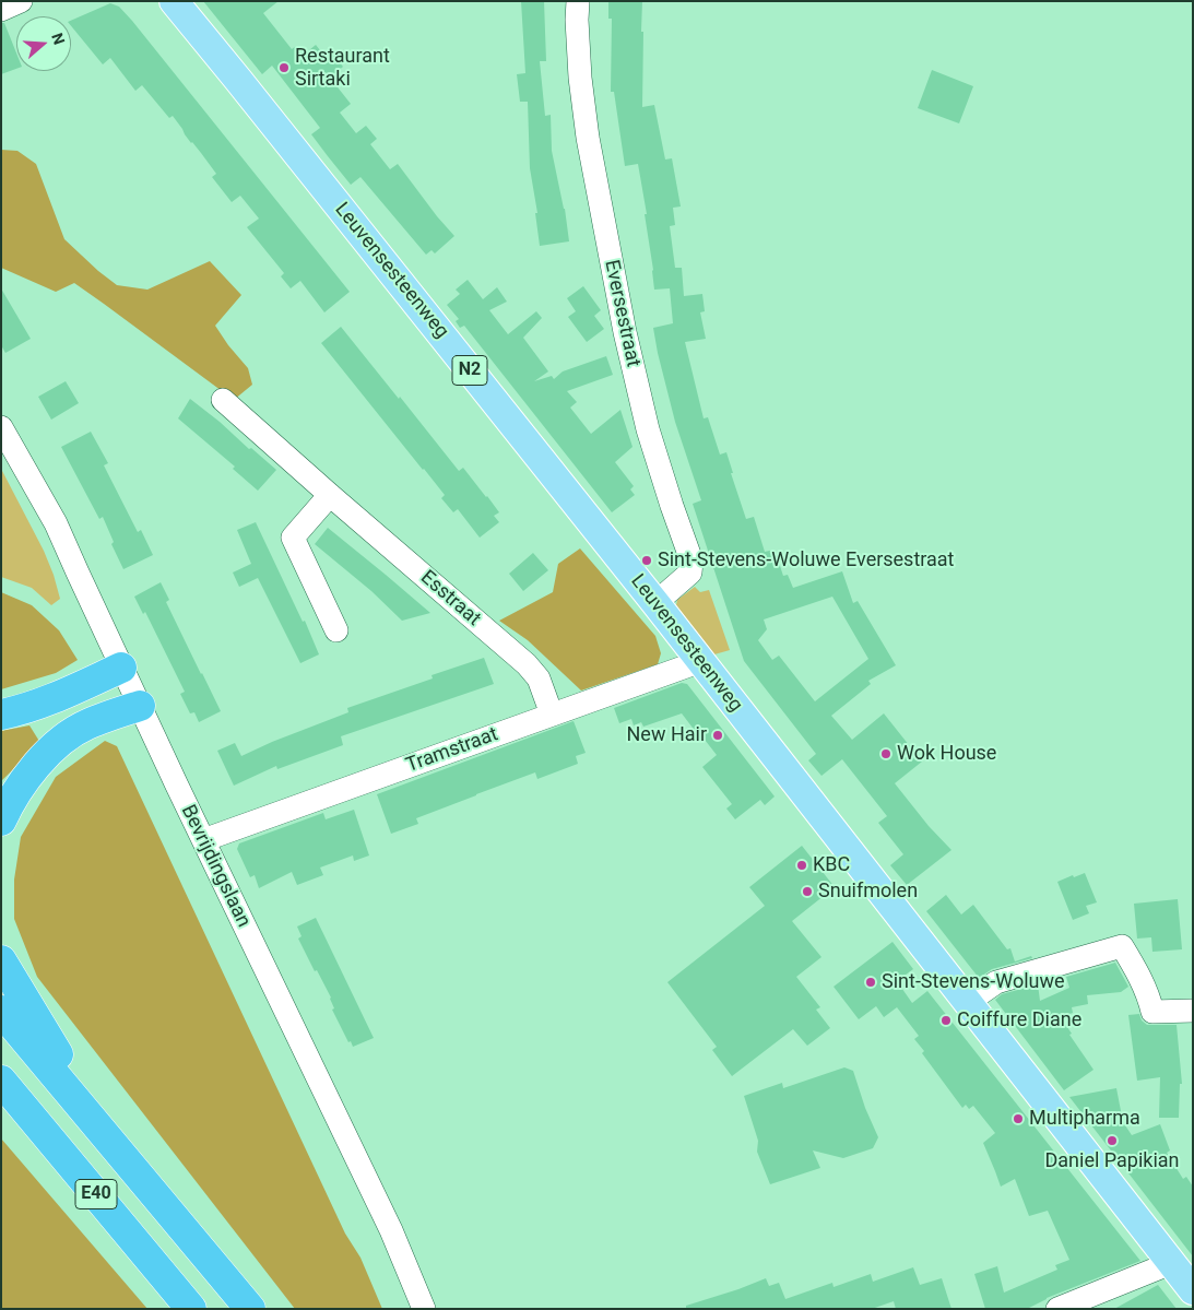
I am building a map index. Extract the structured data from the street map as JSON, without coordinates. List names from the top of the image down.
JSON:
{
  "streets": {
    "highway": ["E40"],
    "main road": ["Leuvensesteenweg", "N2"],
    "street": [
      "Eversestraat",
      "Esstraat",
      "Tramstraat",
      "Bevrijdingslaan"
    ]
  },
  "crossings": [
    ["Leuvensesteenweg", "Eversestraat"],
    ["Leuvensesteenweg", "Tramstraat"],
    ["Esstraat", "Tramstraat"],
    ["Tramstraat", "Bevrijdingslaan"]
  ],
  "places": [
    "Restaurant Sirtaki",
    "Sint-Stevens-Woluwe Eversestraat",
    "New Hair",
    "Wok House",
    "KBC",
    "Snuifmolen",
    "Sint-Stevens-Woluwe",
    "Coiffure Diane",
    "Multipharma",
    "Daniel Papikian"
  ],
  "north": "right"
}
